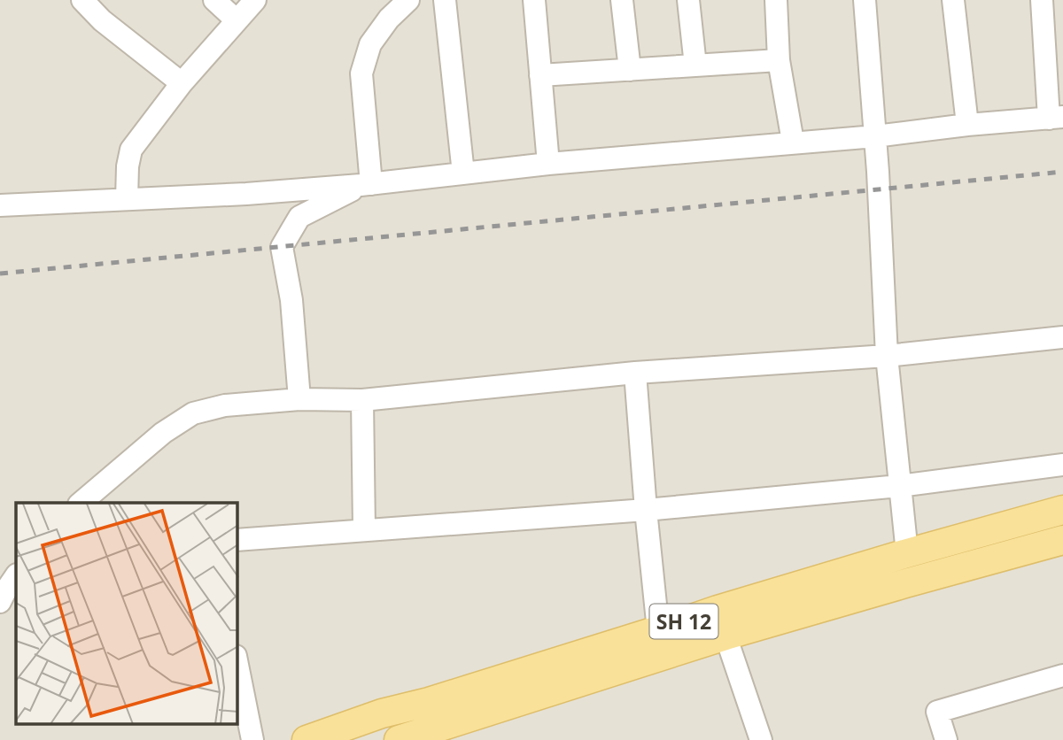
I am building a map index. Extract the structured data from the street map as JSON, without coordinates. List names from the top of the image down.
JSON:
{
  "streets": {
    "main road": ["SH 12"]
  }
}
